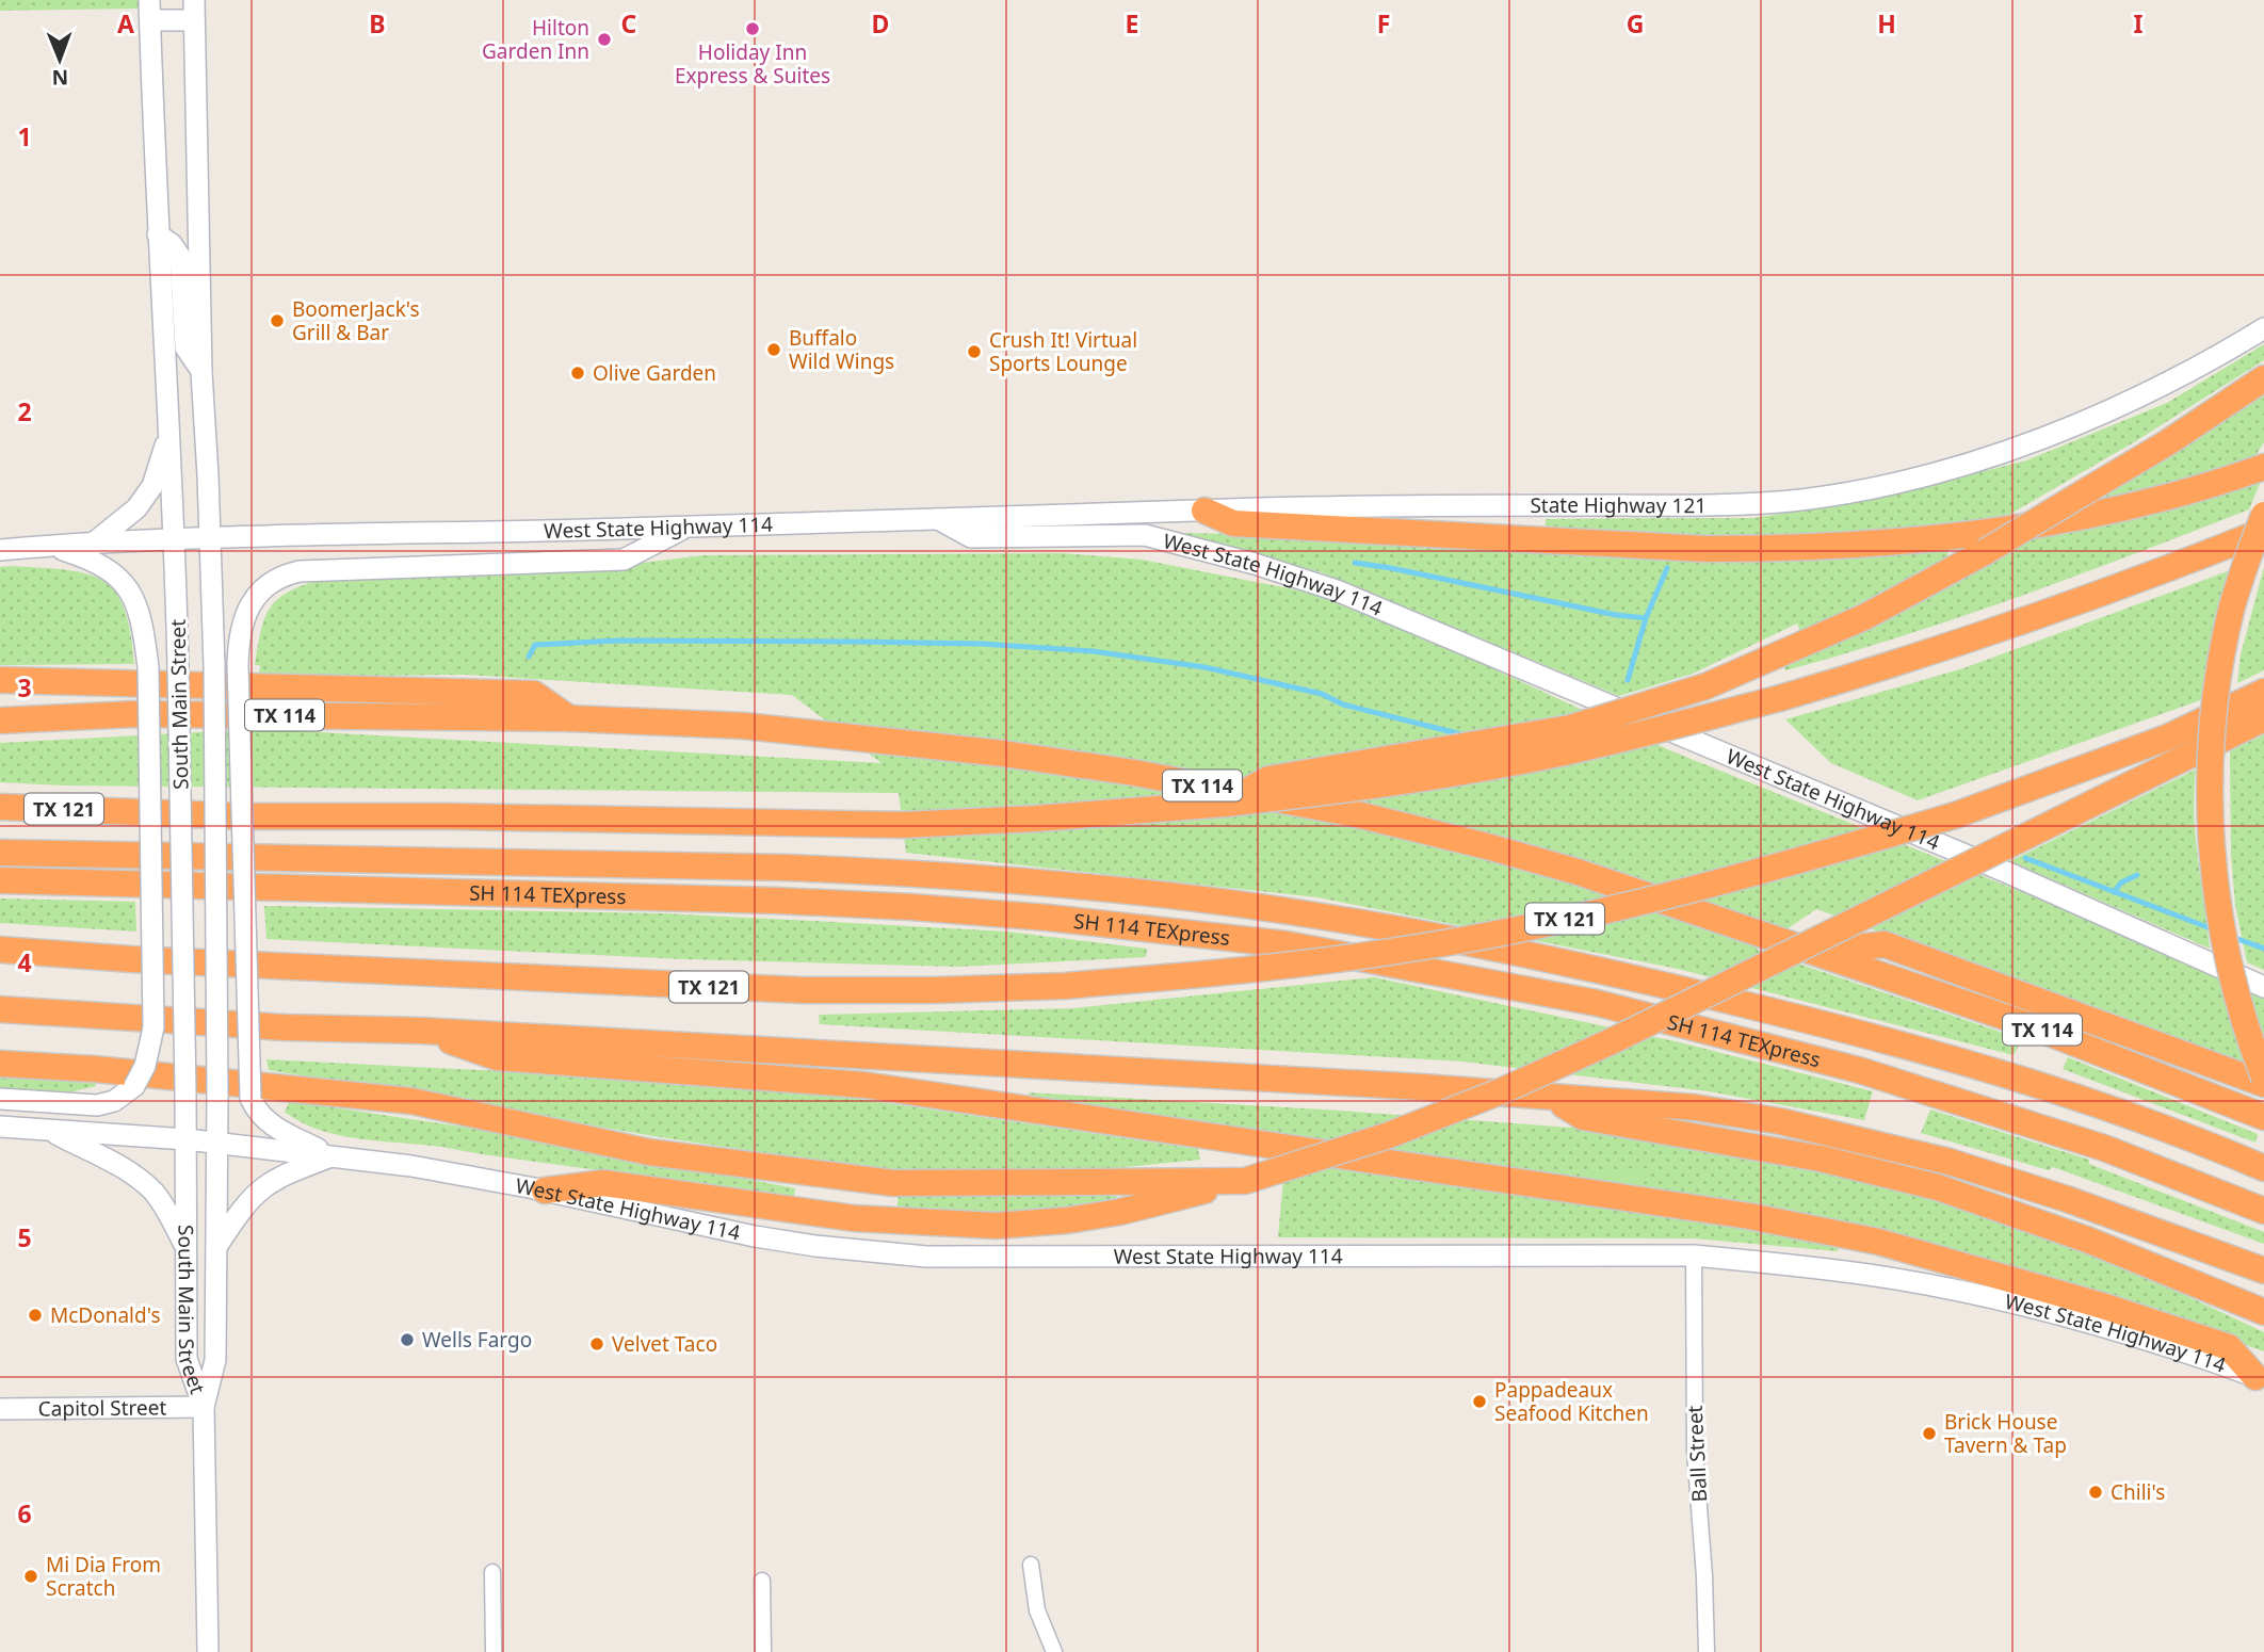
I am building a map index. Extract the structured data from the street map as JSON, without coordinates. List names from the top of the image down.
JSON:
{
  "streets": {
    "highway": ["TX 114", "TX 121", "SH 114 TEXpress"],
    "main road": [
      "State Highway 121",
      "West State Highway 114",
      "South Main Street",
      "Capitol Street"
    ],
    "street": ["Ball Street"]
  },
  "crossings": [
    ["State Highway 121", "West State Highway 114"],
    ["West State Highway 114", "South Main Street"],
    ["West State Highway 114", "Ball Street"],
    ["South Main Street", "Capitol Street"]
  ],
  "places": [
    "Holiday Inn Express & Suites",
    "Hilton Garden Inn",
    "BoomerJack's Grill & Bar",
    "Buffalo Wild Wings",
    "Crush It! Virtual Sports Lounge",
    "Olive Garden",
    "McDonald's",
    "Wells Fargo",
    "Velvet Taco",
    "Pappadeaux Seafood Kitchen",
    "Brick House Tavern & Tap",
    "Chili's",
    "Mi Dia From Scratch"
  ],
  "north": "bottom",
  "grid": {
    "columns": [
      "A",
      "B",
      "C",
      "D",
      "E",
      "F",
      "G",
      "H",
      "I"
    ],
    "rows": [
      "1",
      "2",
      "3",
      "4",
      "5",
      "6"
    ]
  }
}
